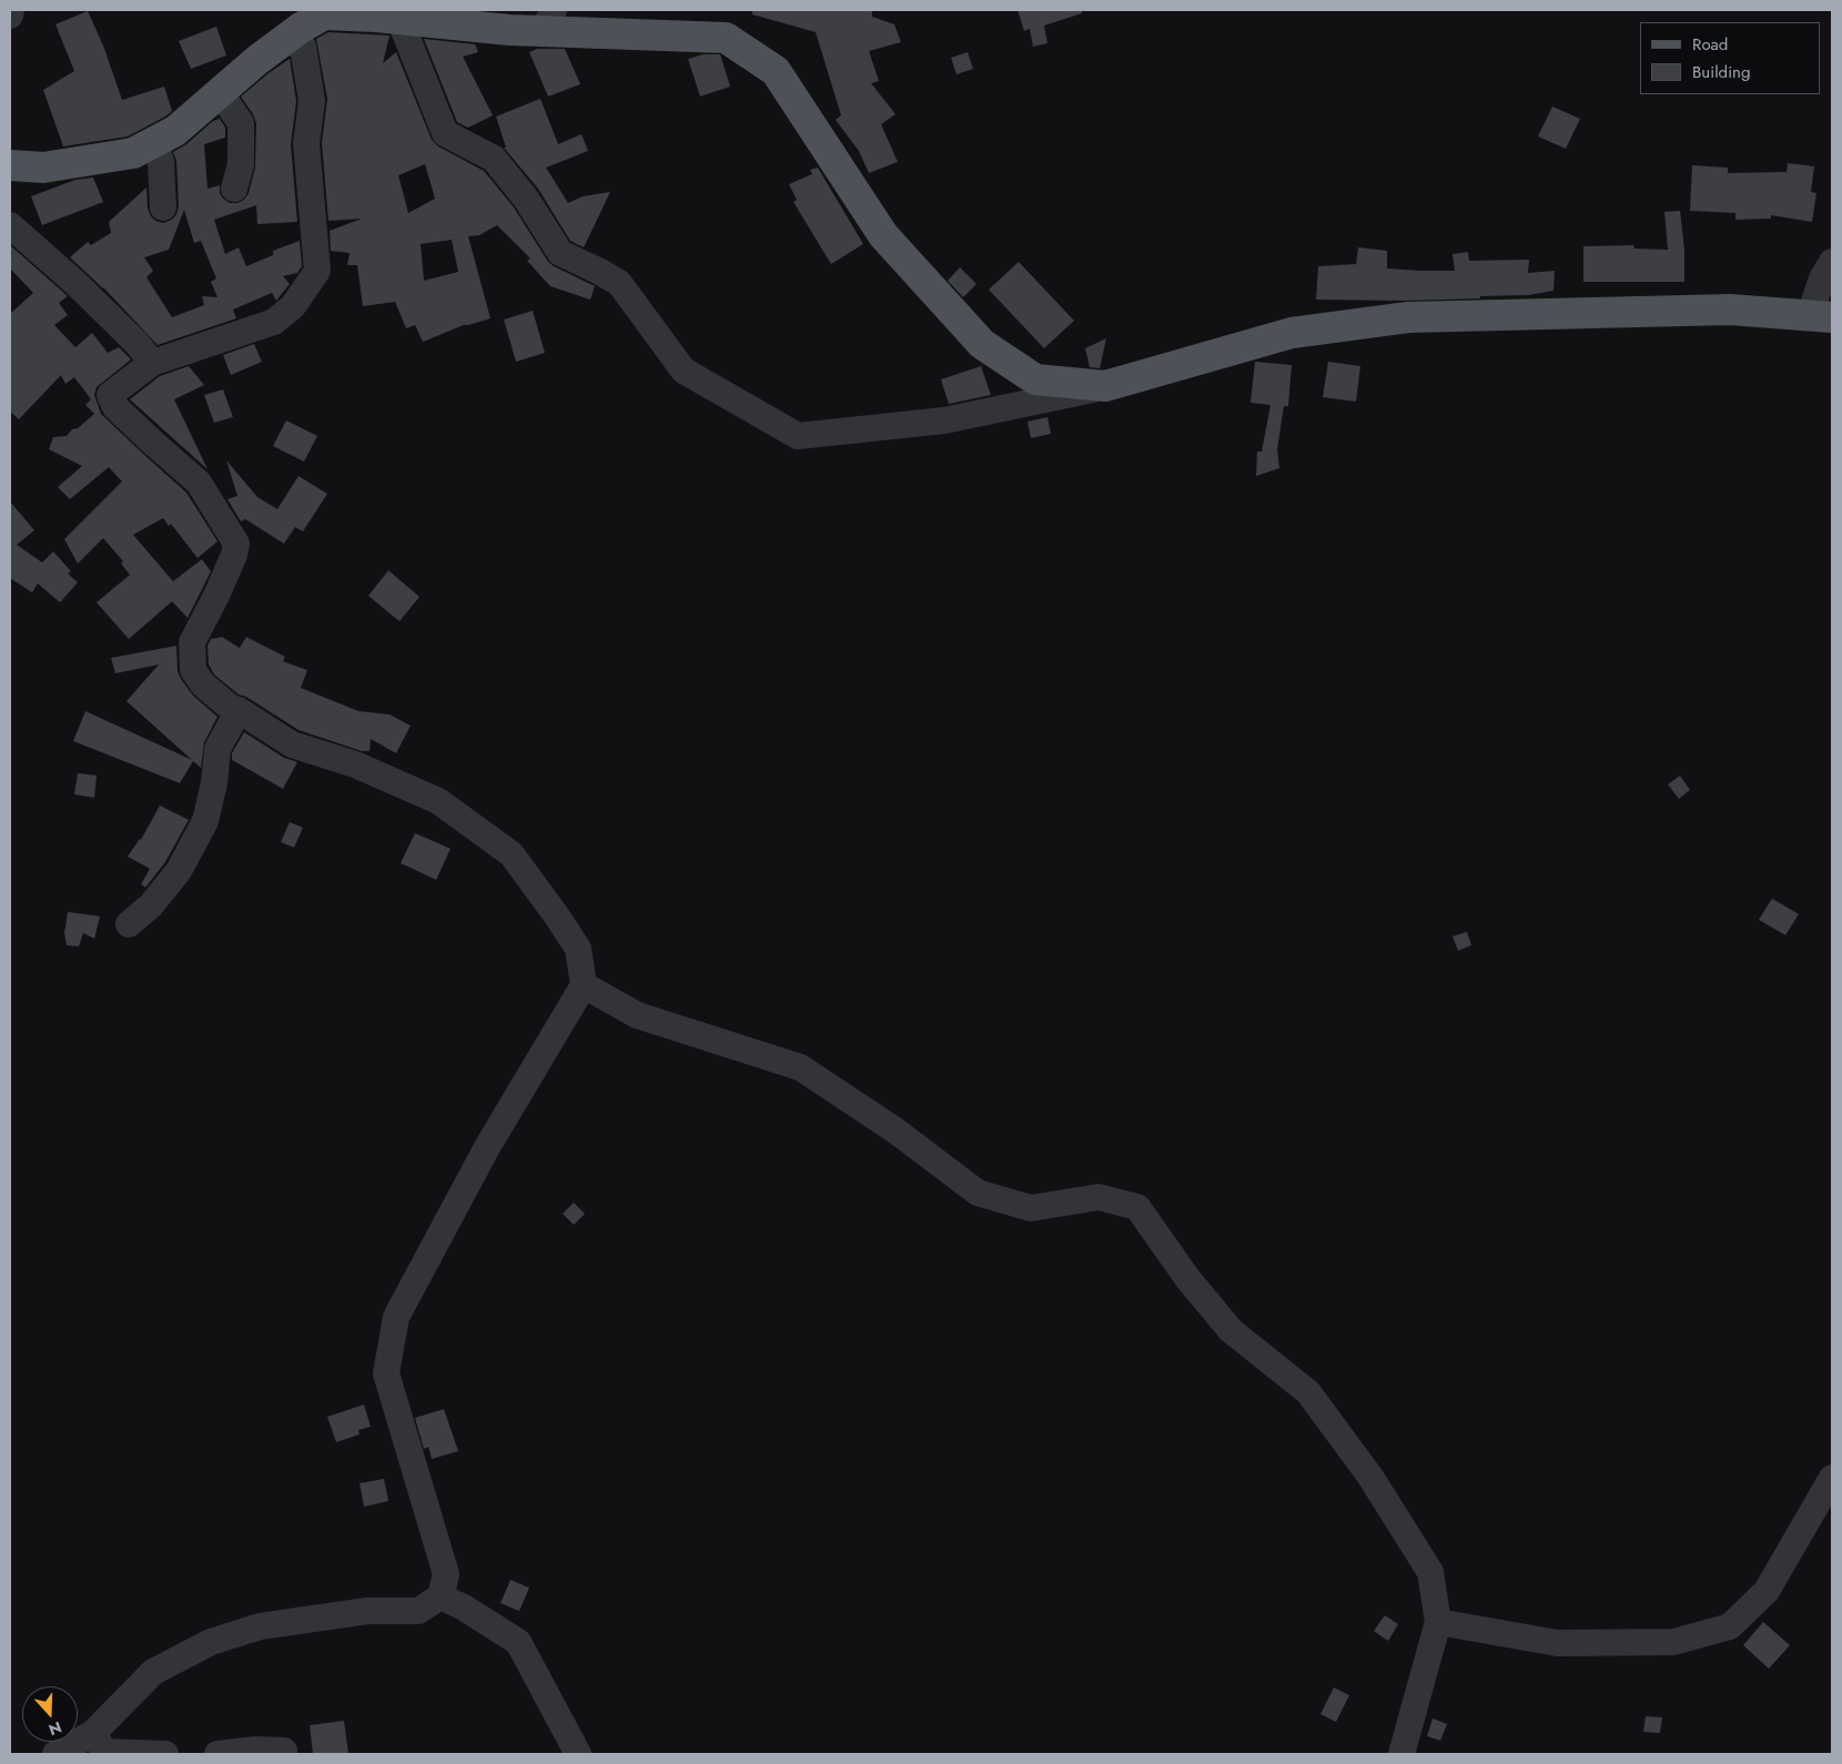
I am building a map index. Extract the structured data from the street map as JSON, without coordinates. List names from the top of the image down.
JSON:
{
  "legend": ["Road", "Building"],
  "north": "bottom"
}
